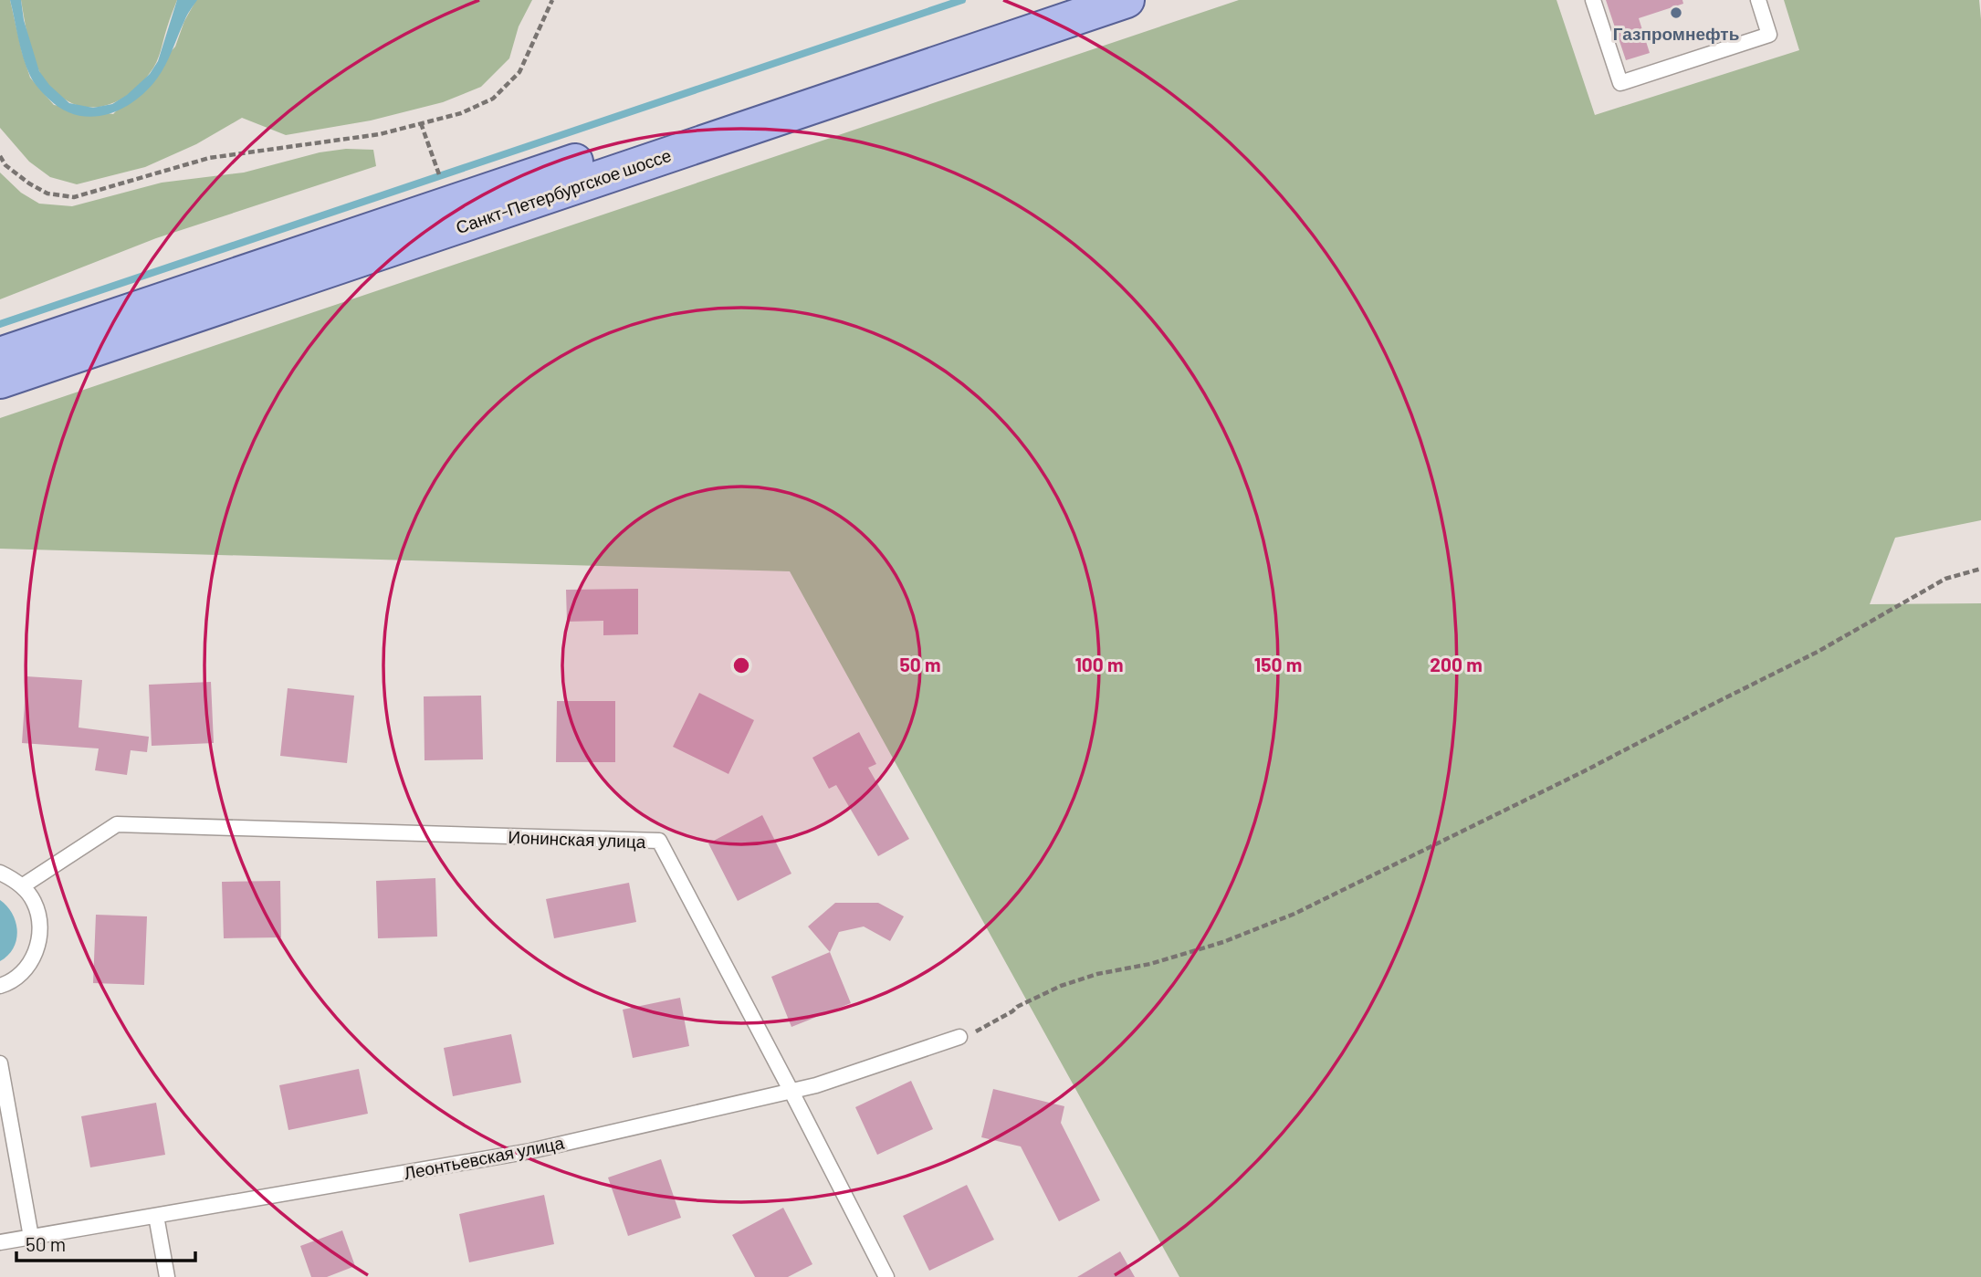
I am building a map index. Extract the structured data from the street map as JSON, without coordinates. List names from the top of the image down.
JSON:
{
  "streets": {
    "main road": ["Санкт-Петербургское шоссе"],
    "lane": ["Ионинская улица", "Леонтьевская улица"]
  },
  "crossings": [
    ["Ионинская улица", "Леонтьевская улица"]
  ],
  "places": ["Газпромнефть"],
  "scale_bar": "50 m",
  "rings": [
    "50 m",
    "100 m",
    "150 m",
    "200 m"
  ]
}
